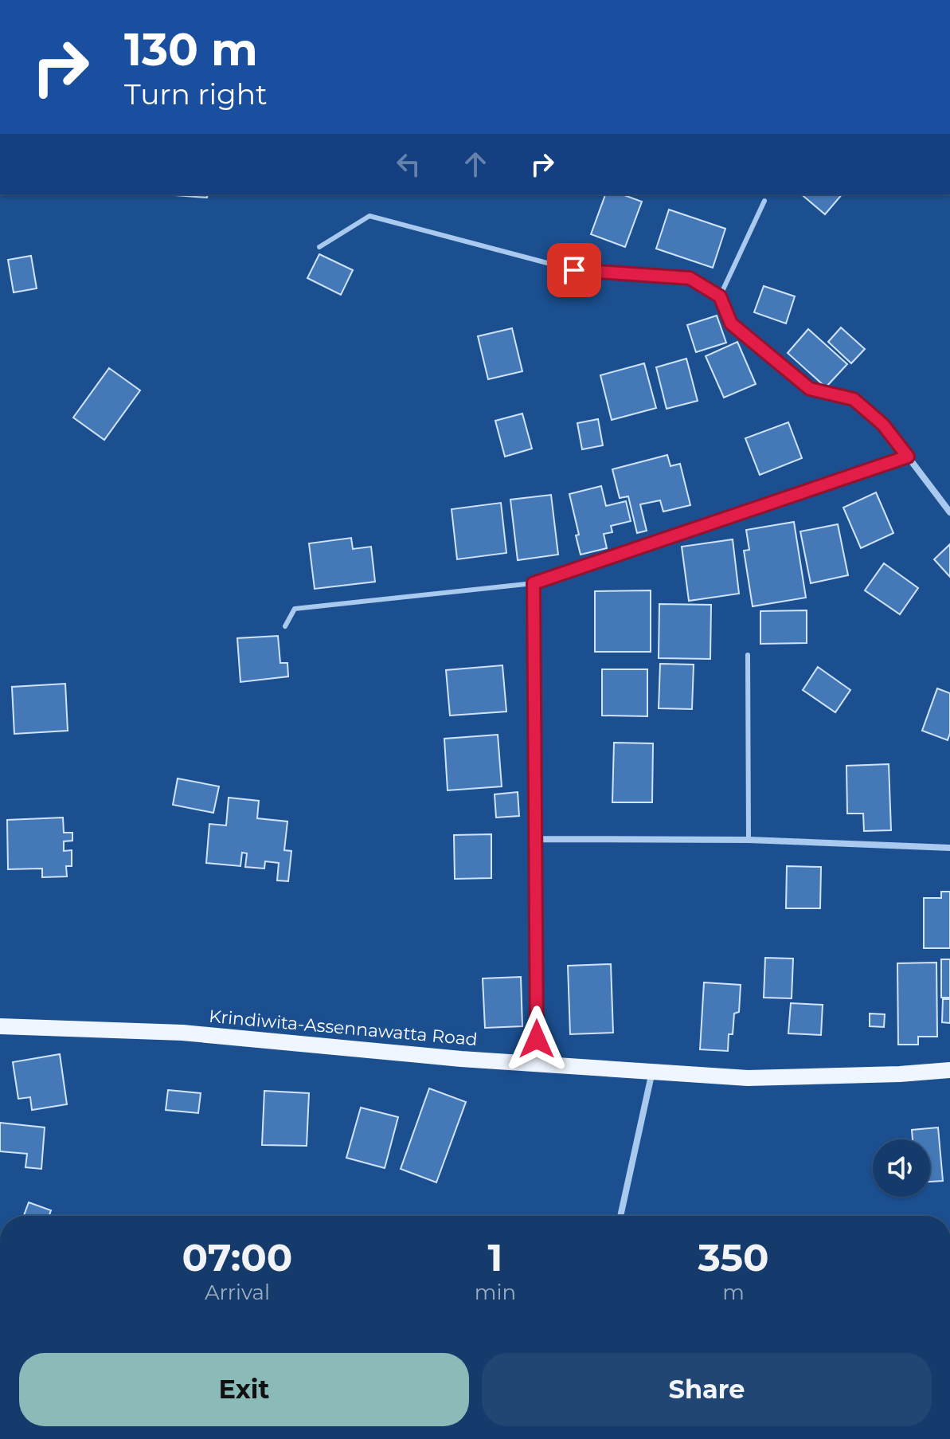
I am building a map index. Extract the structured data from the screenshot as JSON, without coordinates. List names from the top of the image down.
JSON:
{
  "streets": {
    "main road": ["Krindiwita-Assennawatta Road"]
  },
  "page": {
    "turn": ["130 m", "Turn right"],
    "eta": [
      "07:00",
      "Arrival",
      "1",
      "min",
      "350",
      "m"
    ],
    "buttons": ["Exit", "Share"]
  }
}
